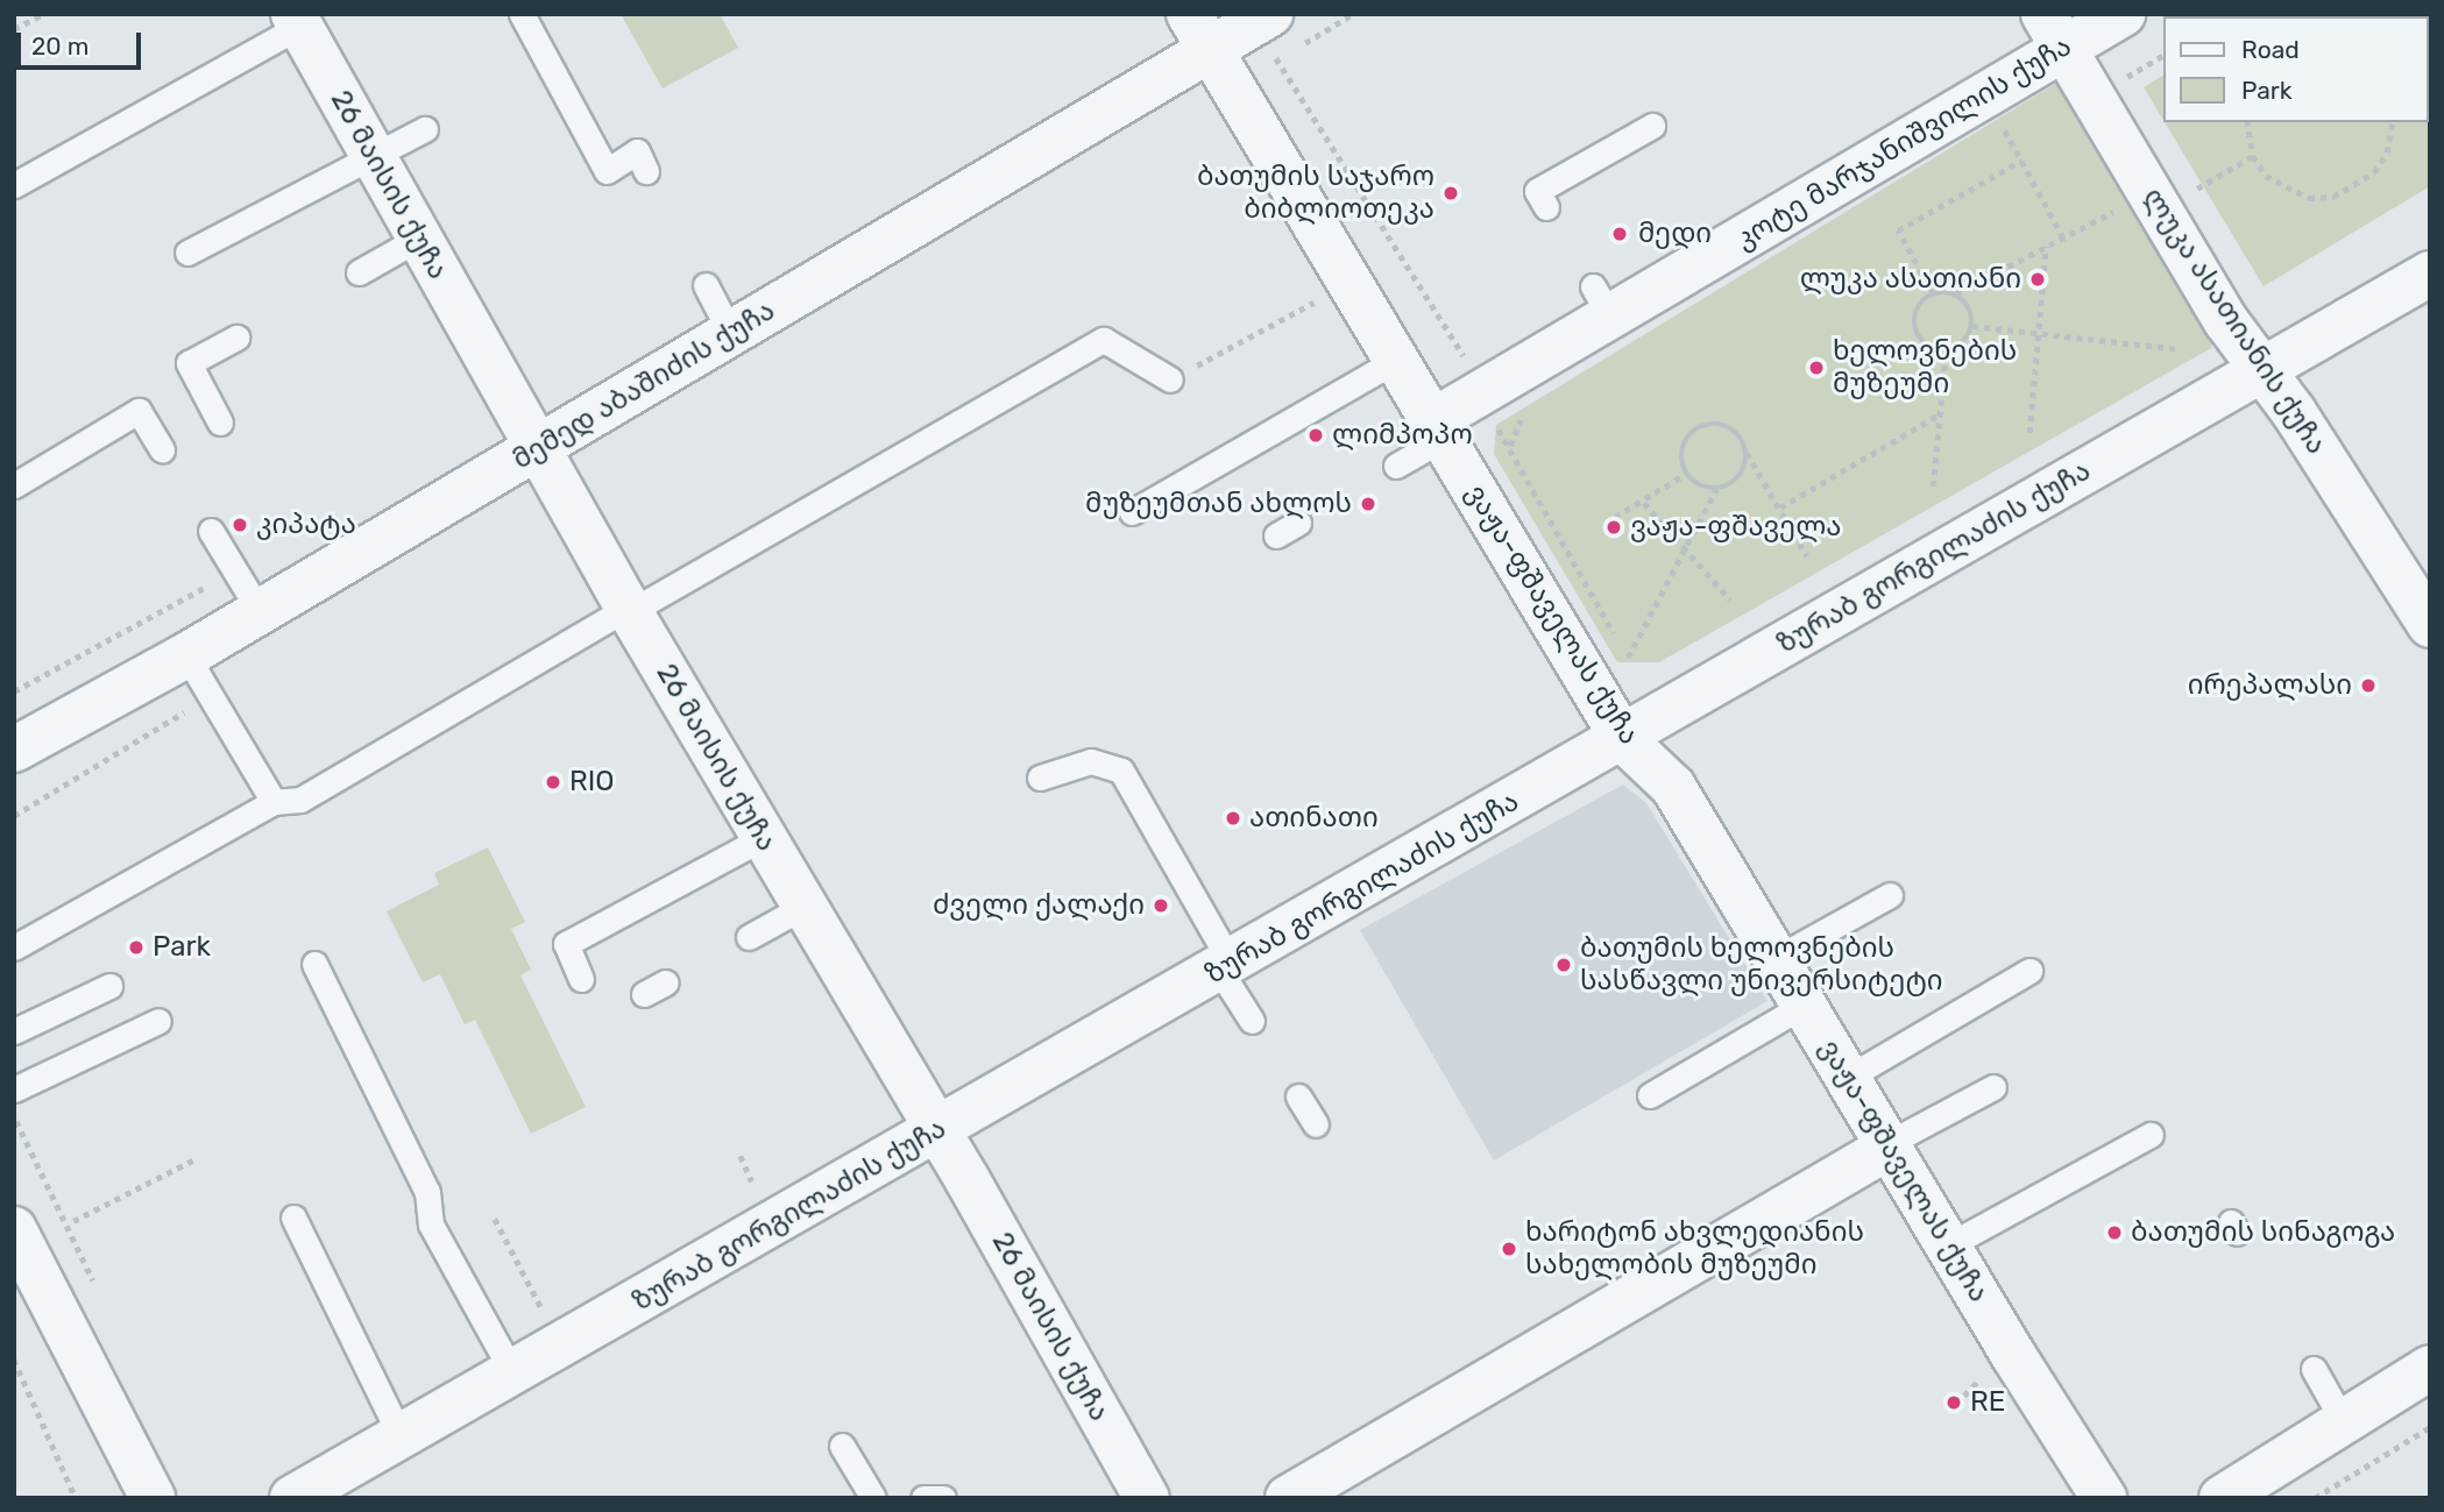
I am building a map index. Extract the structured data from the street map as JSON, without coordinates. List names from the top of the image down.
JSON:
{
  "streets": {
    "street": [
      "კოტე მარჯანიშვილის ქუჩა",
      "26 მაისის ქუჩა",
      "ლუკა ასათიანის ქუჩა",
      "მემედ აბაშიძის ქუჩა",
      "ზურაბ გორგილაძის ქუჩა",
      "ვაჟა-ფშაველას ქუჩა"
    ]
  },
  "crossings": [
    ["კოტე მარჯანიშვილის ქუჩა", "ლუკა ასათიანის ქუჩა"],
    ["კოტე მარჯანიშვილის ქუჩა", "ვაჟა-ფშაველას ქუჩა"],
    ["26 მაისის ქუჩა", "მემედ აბაშიძის ქუჩა"],
    ["26 მაისის ქუჩა", "ზურაბ გორგილაძის ქუჩა"],
    ["ლუკა ასათიანის ქუჩა", "ზურაბ გორგილაძის ქუჩა"],
    ["მემედ აბაშიძის ქუჩა", "ვაჟა-ფშაველას ქუჩა"],
    ["ზურაბ გორგილაძის ქუჩა", "ვაჟა-ფშაველას ქუჩა"]
  ],
  "places": [
    "ბათუმის საჯარო ბიბლიოთეკა",
    "მედი",
    "ლუკა ასათიანი",
    "ხელოვნების მუზეუმი",
    "ლიმპოპო",
    "მუზეუმთან ახლოს",
    "კიპატა",
    "ვაჟა-ფშაველა",
    "ირეპალასი",
    "RIO",
    "ათინათი",
    "ძველი ქალაქი",
    "Park",
    "ბათუმის ხელოვნების სასწავლი უნივერსიტეტი",
    "ბათუმის სინაგოგა",
    "ხარიტონ ახვლედიანის სახელობის მუზეუმი",
    "RE"
  ],
  "legend": ["Road", "Park"],
  "scale_bar": "20 m"
}
